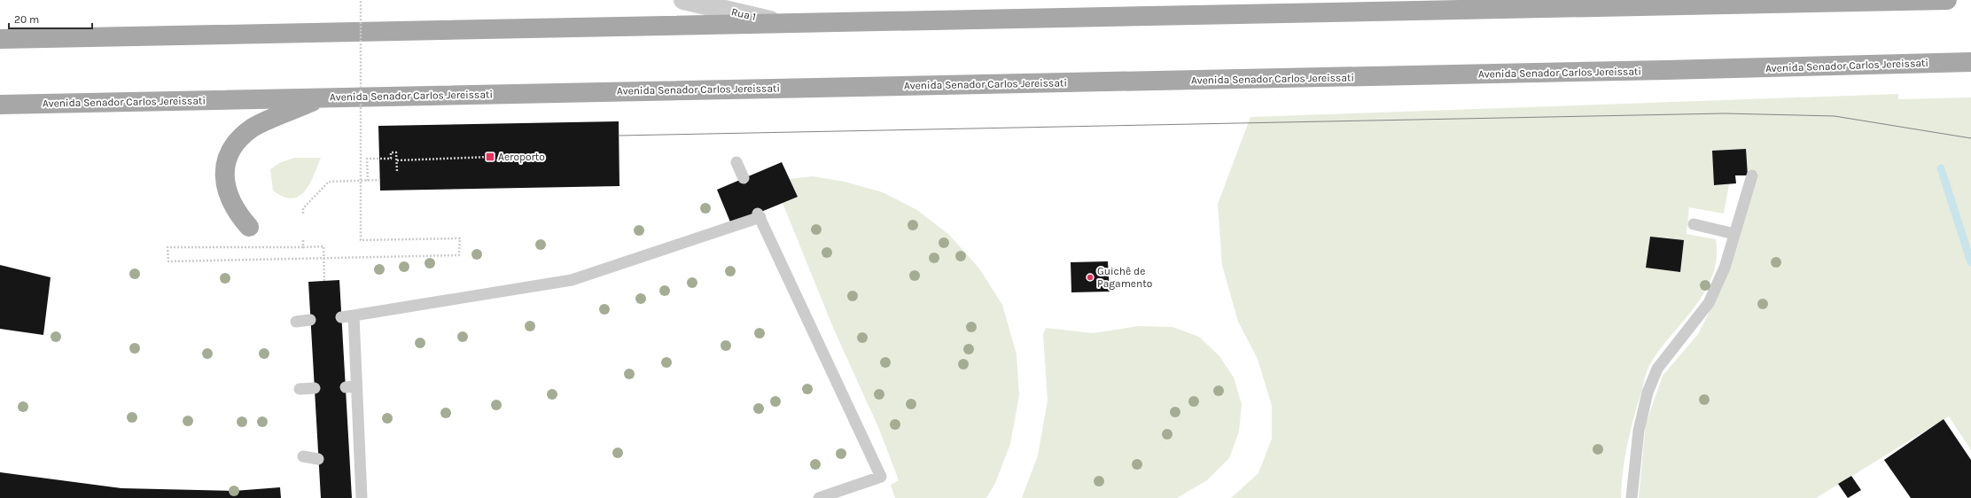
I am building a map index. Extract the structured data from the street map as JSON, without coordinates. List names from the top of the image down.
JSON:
{
  "streets": {
    "main road": ["Avenida Senador Carlos Jereissati"],
    "street": ["Rua 1"]
  },
  "places": {
    "transit": ["Aeroporto"],
    "other": ["Guichê de Pagamento"]
  },
  "scale_bar": "20 m"
}
